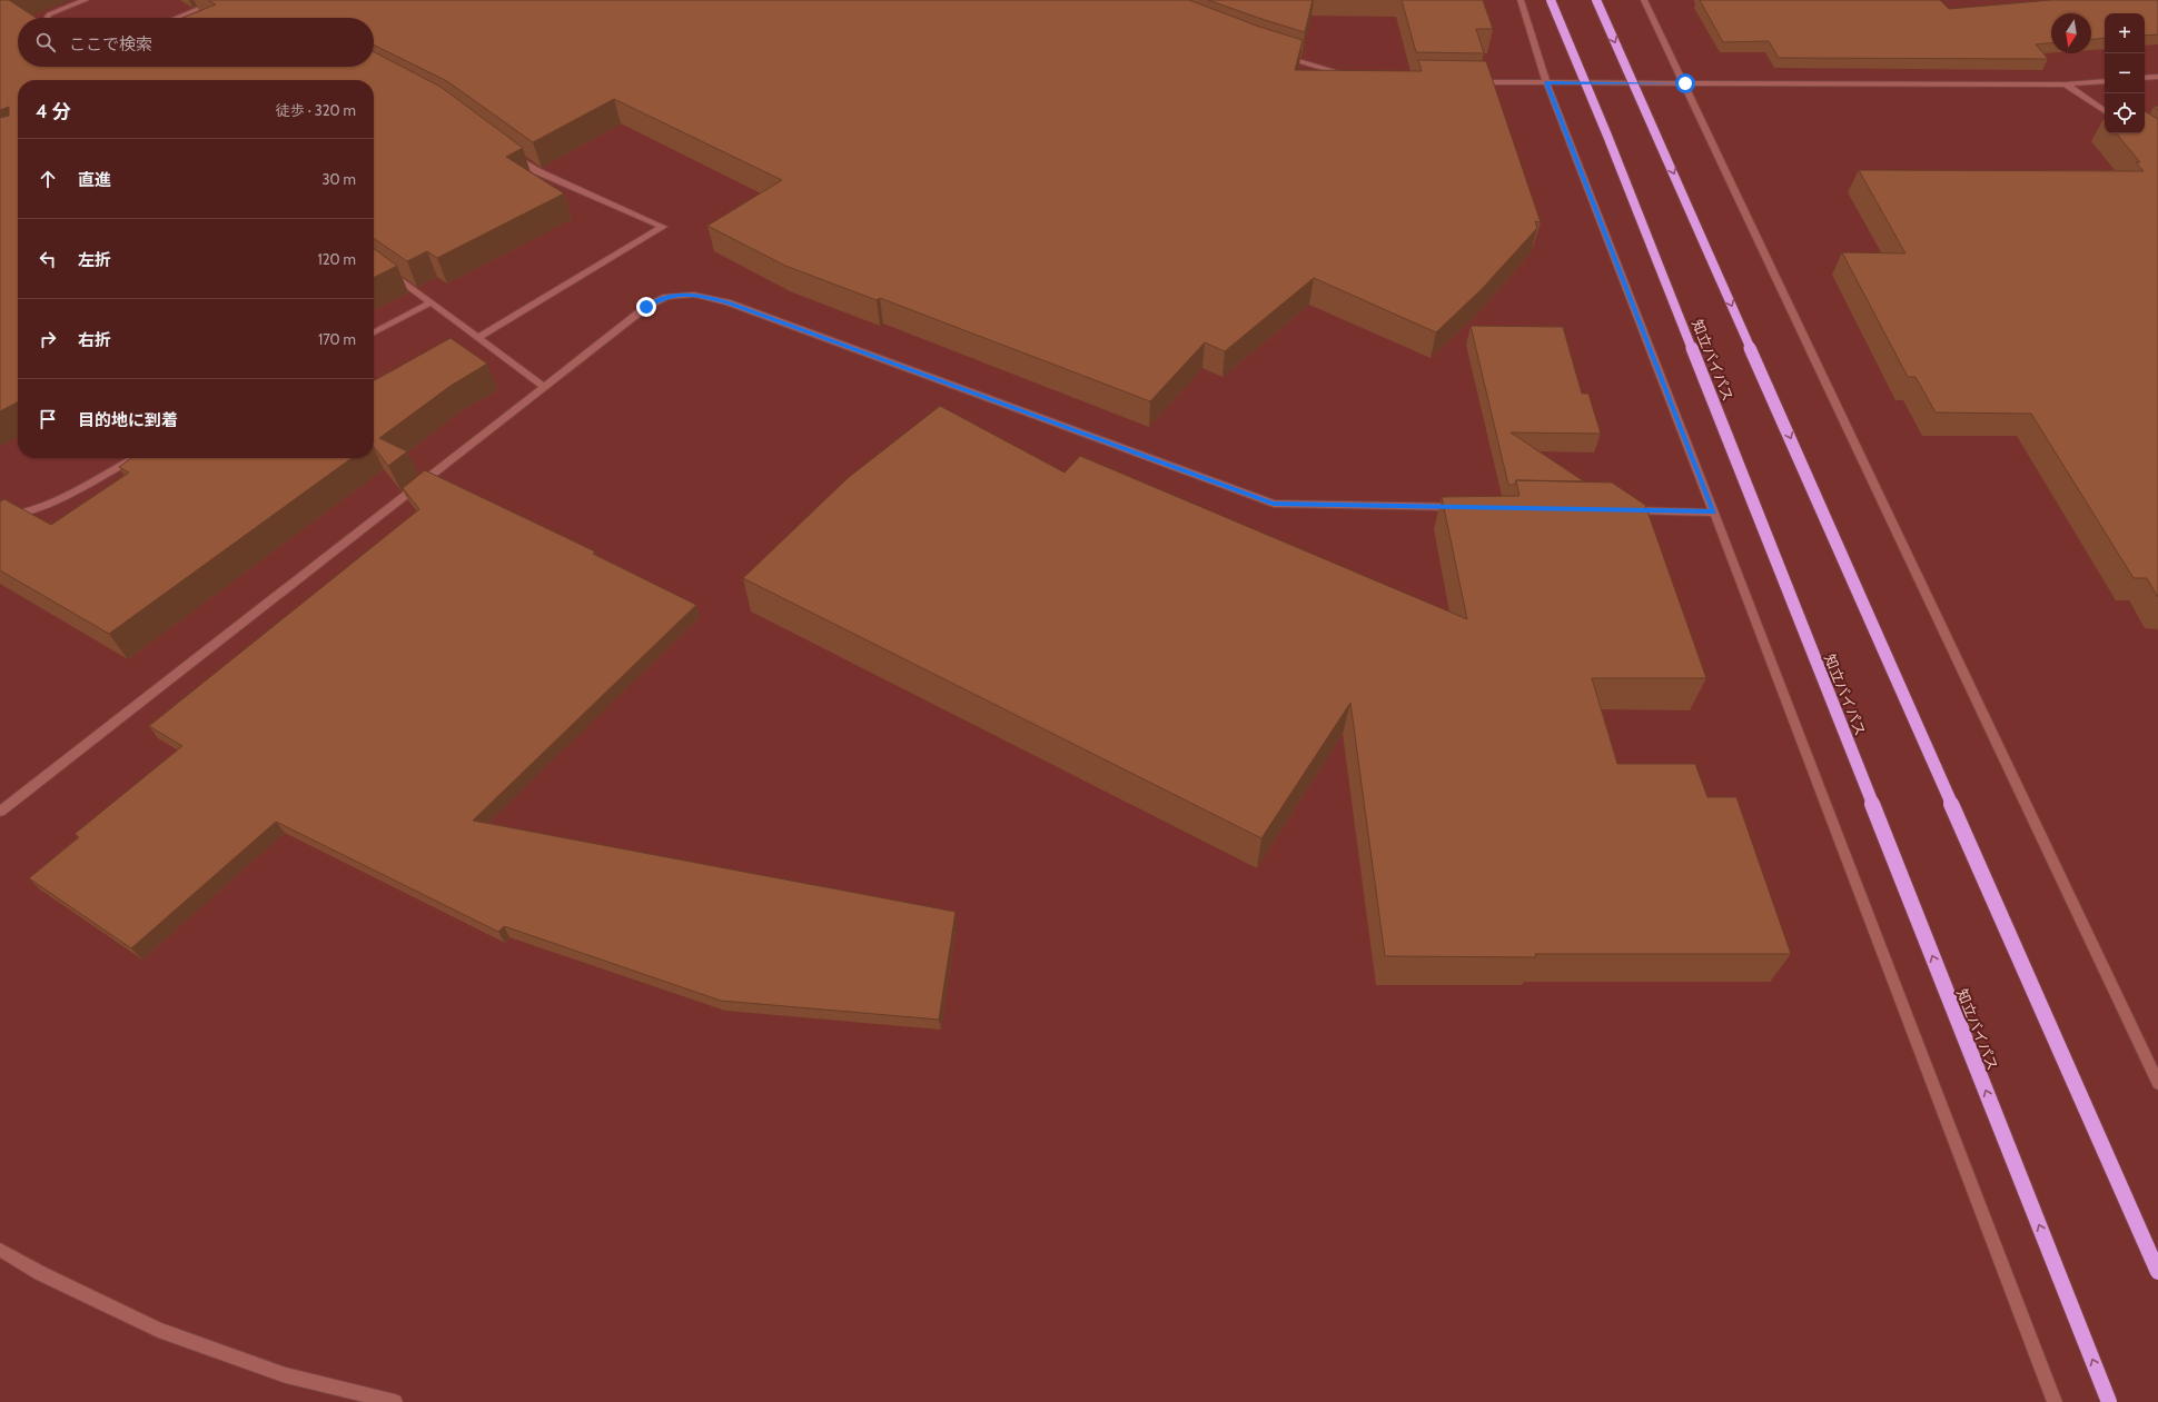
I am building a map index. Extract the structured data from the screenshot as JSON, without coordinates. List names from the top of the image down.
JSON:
{
  "streets": {
    "highway": ["知立バイパス"]
  },
  "north": "bottom",
  "page": {
    "map_buttons": ["+", "−"],
    "search": "ここで検索",
    "heading": ["4 分", "徒歩 · 320 m"],
    "list": [
      ["直進", "30 m"],
      ["左折", "120 m"],
      ["右折", "170 m"],
      "目的地に到着"
    ]
  }
}
